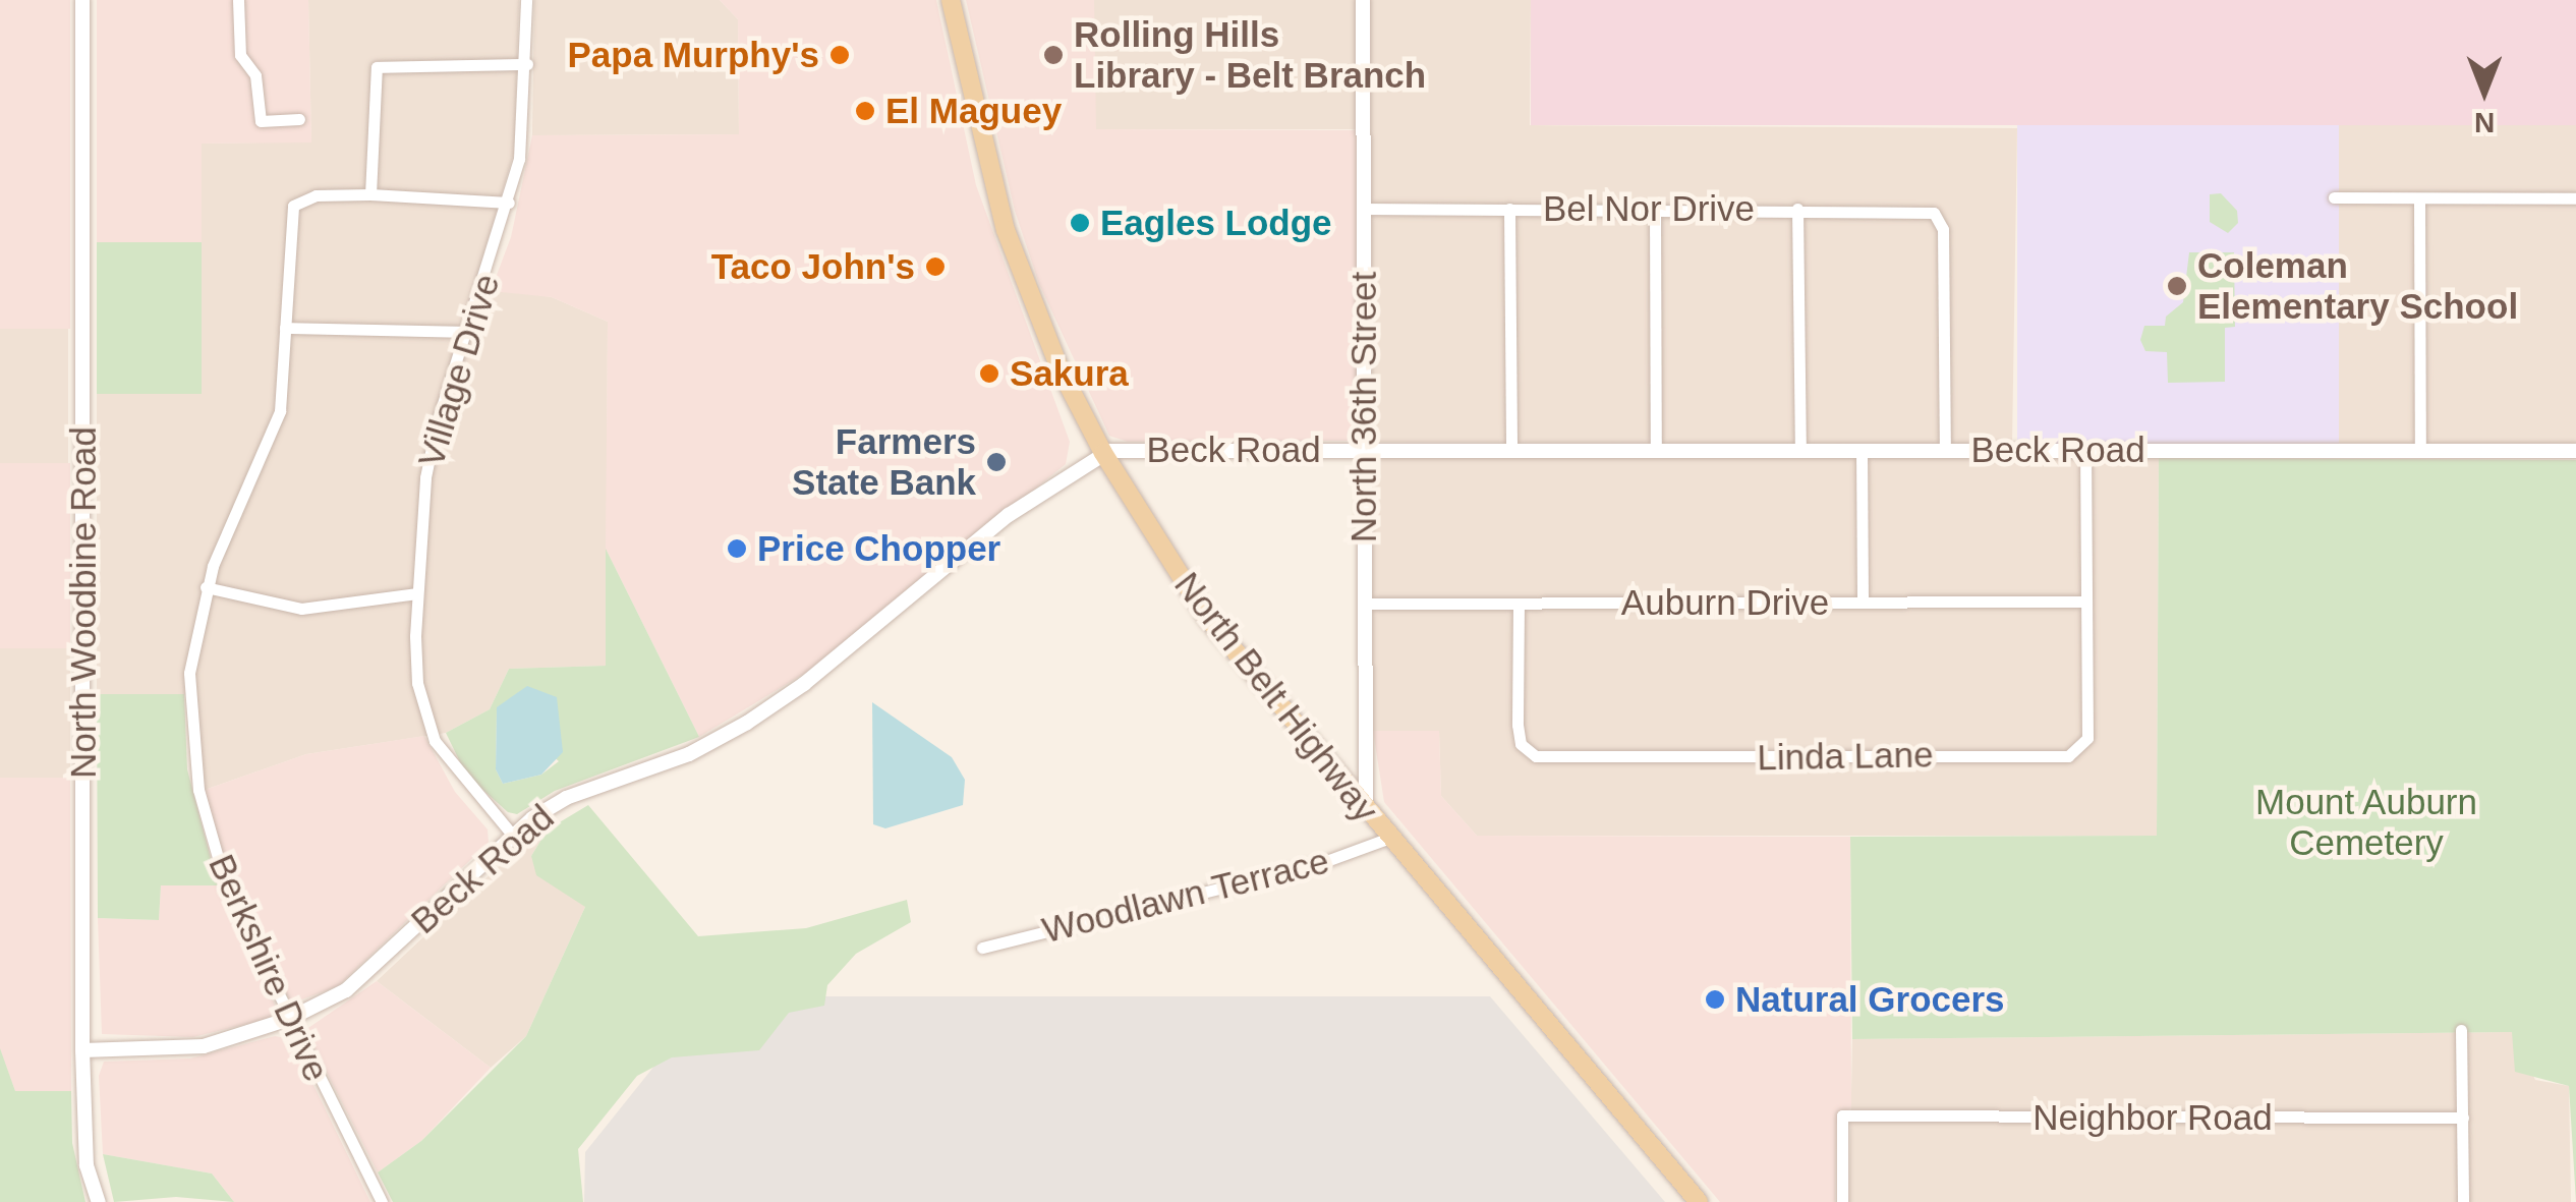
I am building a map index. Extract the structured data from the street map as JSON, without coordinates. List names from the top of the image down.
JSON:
{
  "streets": {
    "main road": ["North Belt Highway"],
    "street": [
      "Bel Nor Drive",
      "Village Drive",
      "North 36th Street",
      "Beck Road",
      "North Woodbine Road",
      "Auburn Drive",
      "Linda Lane",
      "Woodlawn Terrace",
      "Berkshire Drive",
      "Neighbor Road"
    ]
  },
  "crossings": [
    ["Bel Nor Drive", "North 36th Street"],
    ["Bel Nor Drive", "Beck Road"],
    ["Village Drive", "Beck Road"],
    ["North 36th Street", "Beck Road"],
    ["North 36th Street", "Auburn Drive"],
    ["North 36th Street", "North Belt Highway"],
    ["Beck Road", "North Woodbine Road"],
    ["Beck Road", "North Belt Highway"],
    ["Beck Road", "Berkshire Drive"],
    ["Auburn Drive", "Linda Lane"],
    ["North Belt Highway", "Woodlawn Terrace"]
  ],
  "parks": ["Mount Auburn Cemetery"],
  "places": [
    "Papa Murphy's",
    "Rolling Hills Library - Belt Branch",
    "El Maguey",
    "Eagles Lodge",
    "Taco John's",
    "Coleman Elementary School",
    "Sakura",
    "Farmers State Bank",
    "Price Chopper",
    "Natural Grocers"
  ],
  "north": "bottom"
}
